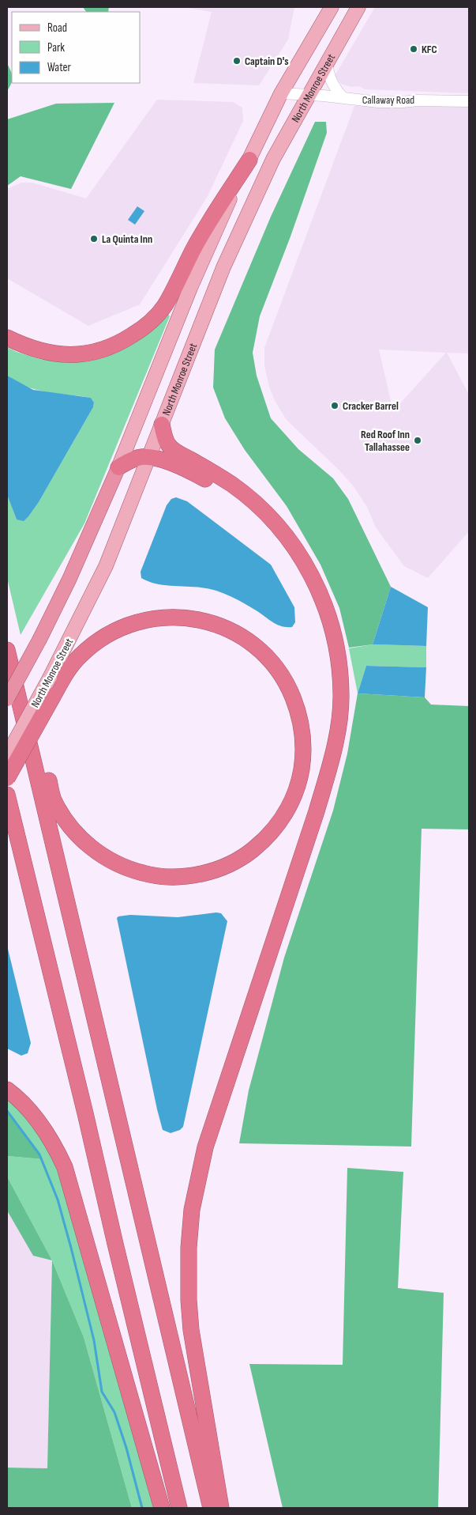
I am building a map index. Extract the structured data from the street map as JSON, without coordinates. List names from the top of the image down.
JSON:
{
  "streets": {
    "main road": ["North Monroe Street"],
    "street": ["Callaway Road"]
  },
  "crossings": [
    ["North Monroe Street", "Callaway Road"]
  ],
  "places": [
    "KFC",
    "Captain D's",
    "La Quinta Inn",
    "Cracker Barrel",
    "Red Roof Inn Tallahassee"
  ],
  "legend": ["Road", "Park", "Water"]
}
